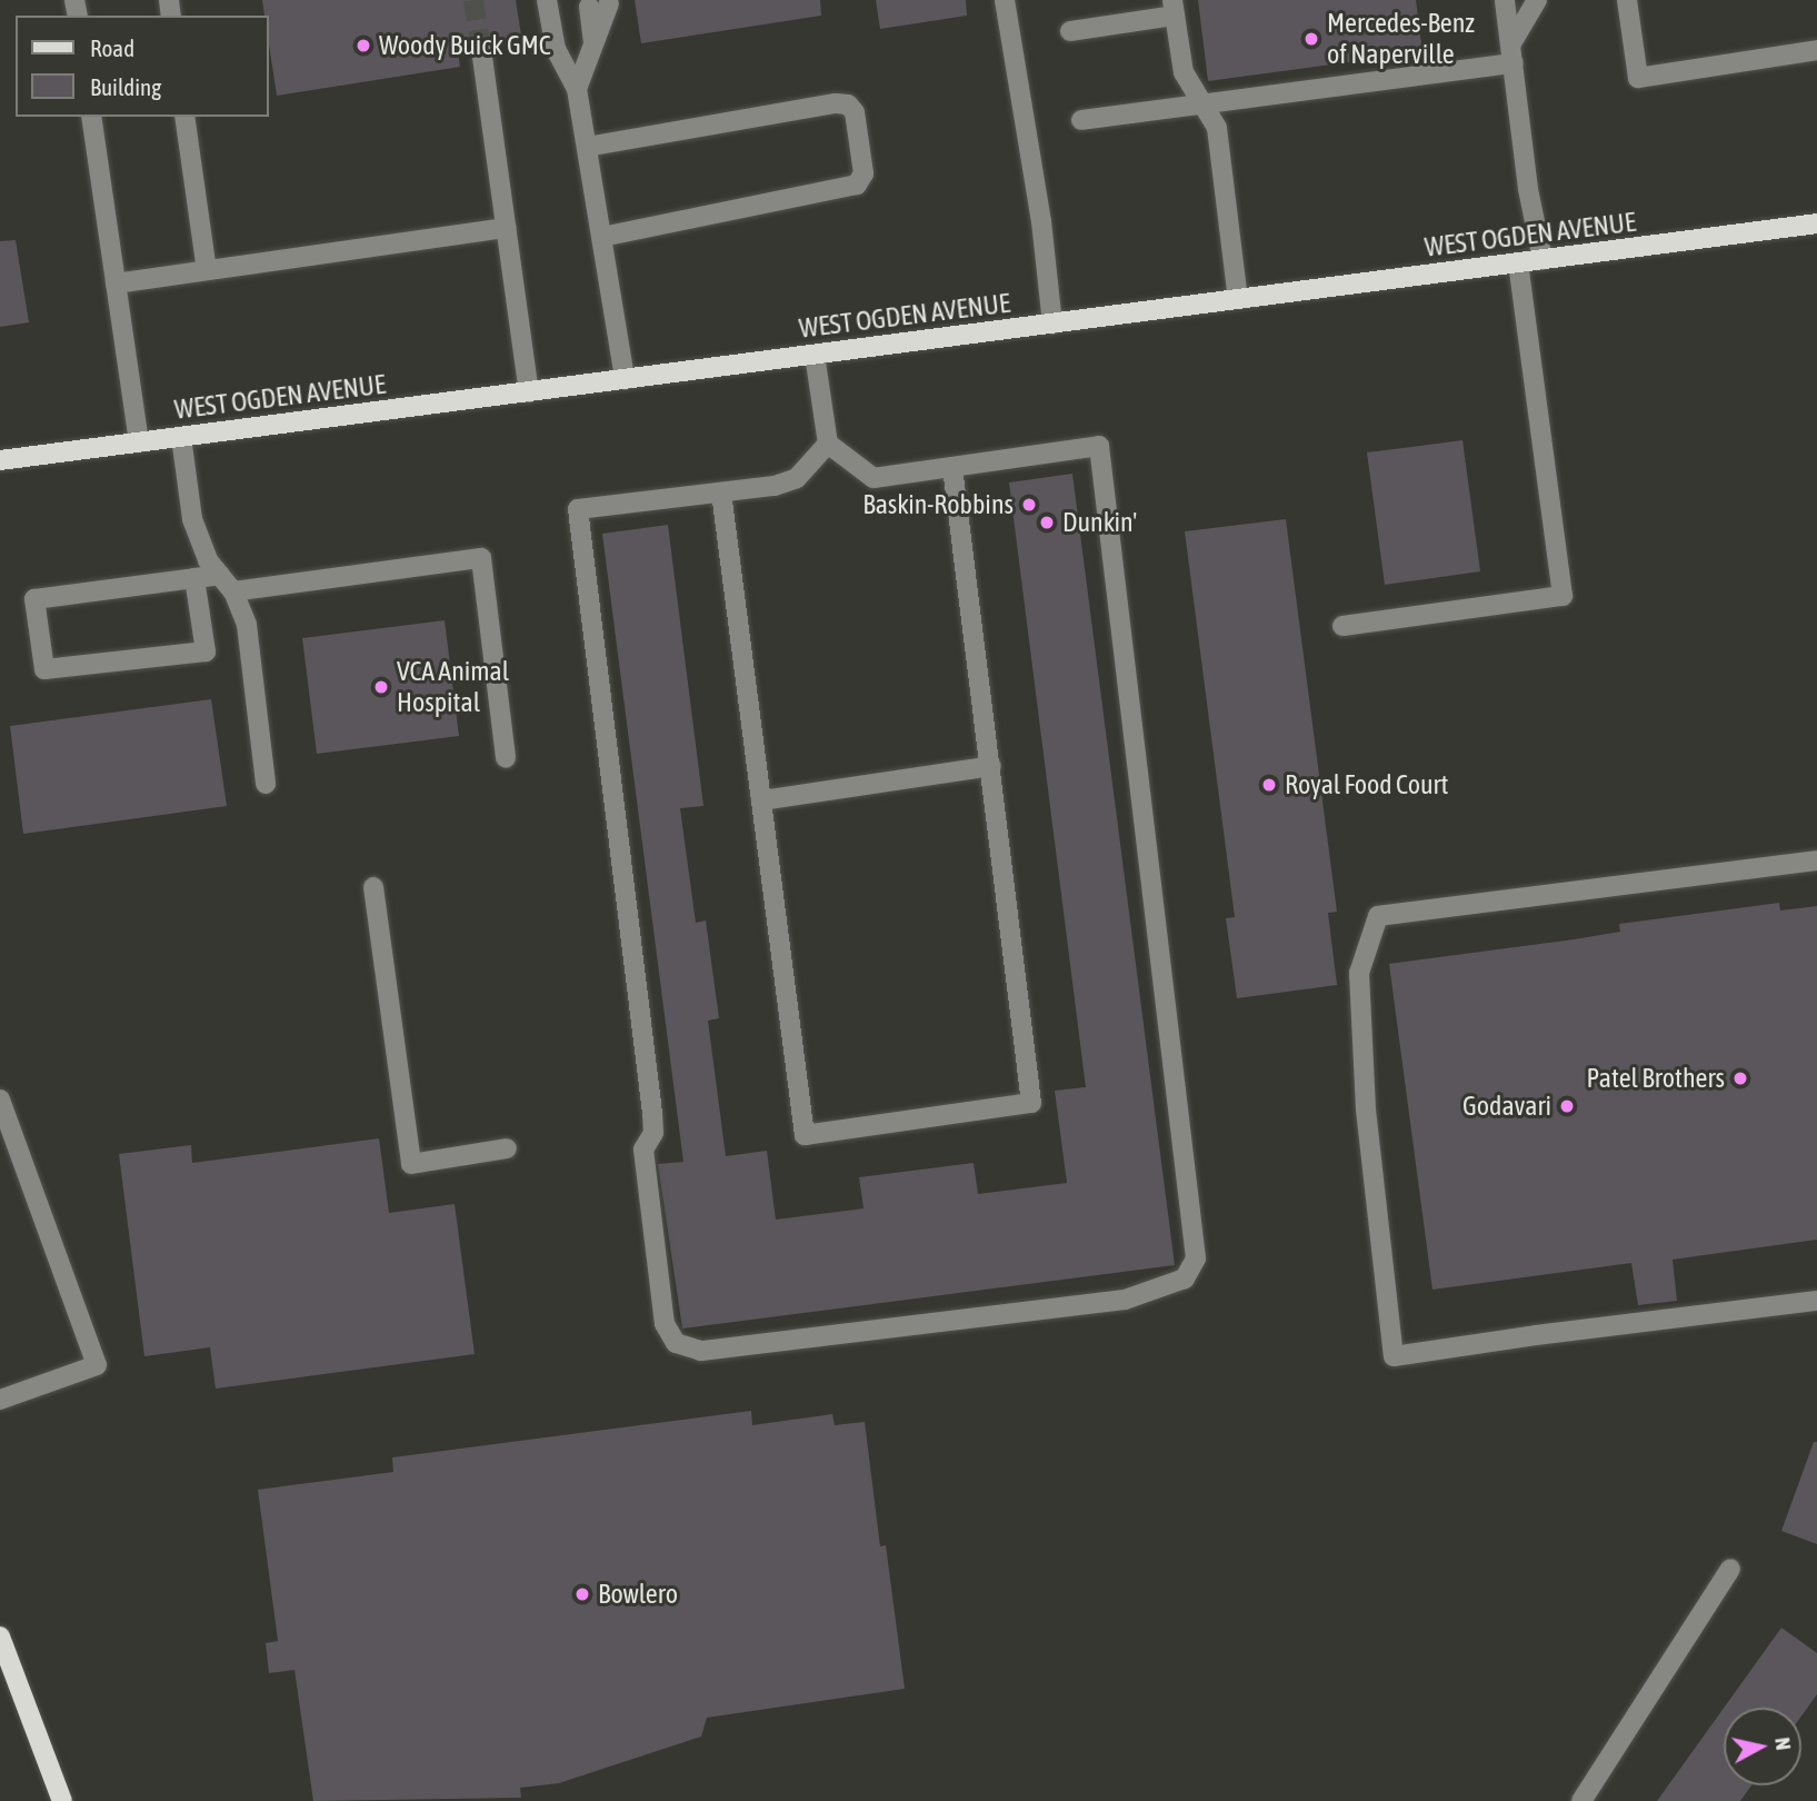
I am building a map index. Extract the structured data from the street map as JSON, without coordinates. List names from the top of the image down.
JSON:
{
  "streets": {
    "main road": ["WEST OGDEN AVENUE"]
  },
  "places": [
    "Mercedes-Benz of Naperville",
    "Woody Buick GMC",
    "Baskin-Robbins",
    "Dunkin'",
    "VCA Animal Hospital",
    "Royal Food Court",
    "Patel Brothers",
    "Godavari",
    "Bowlero"
  ],
  "legend": ["Road", "Building"],
  "north": "right"
}
